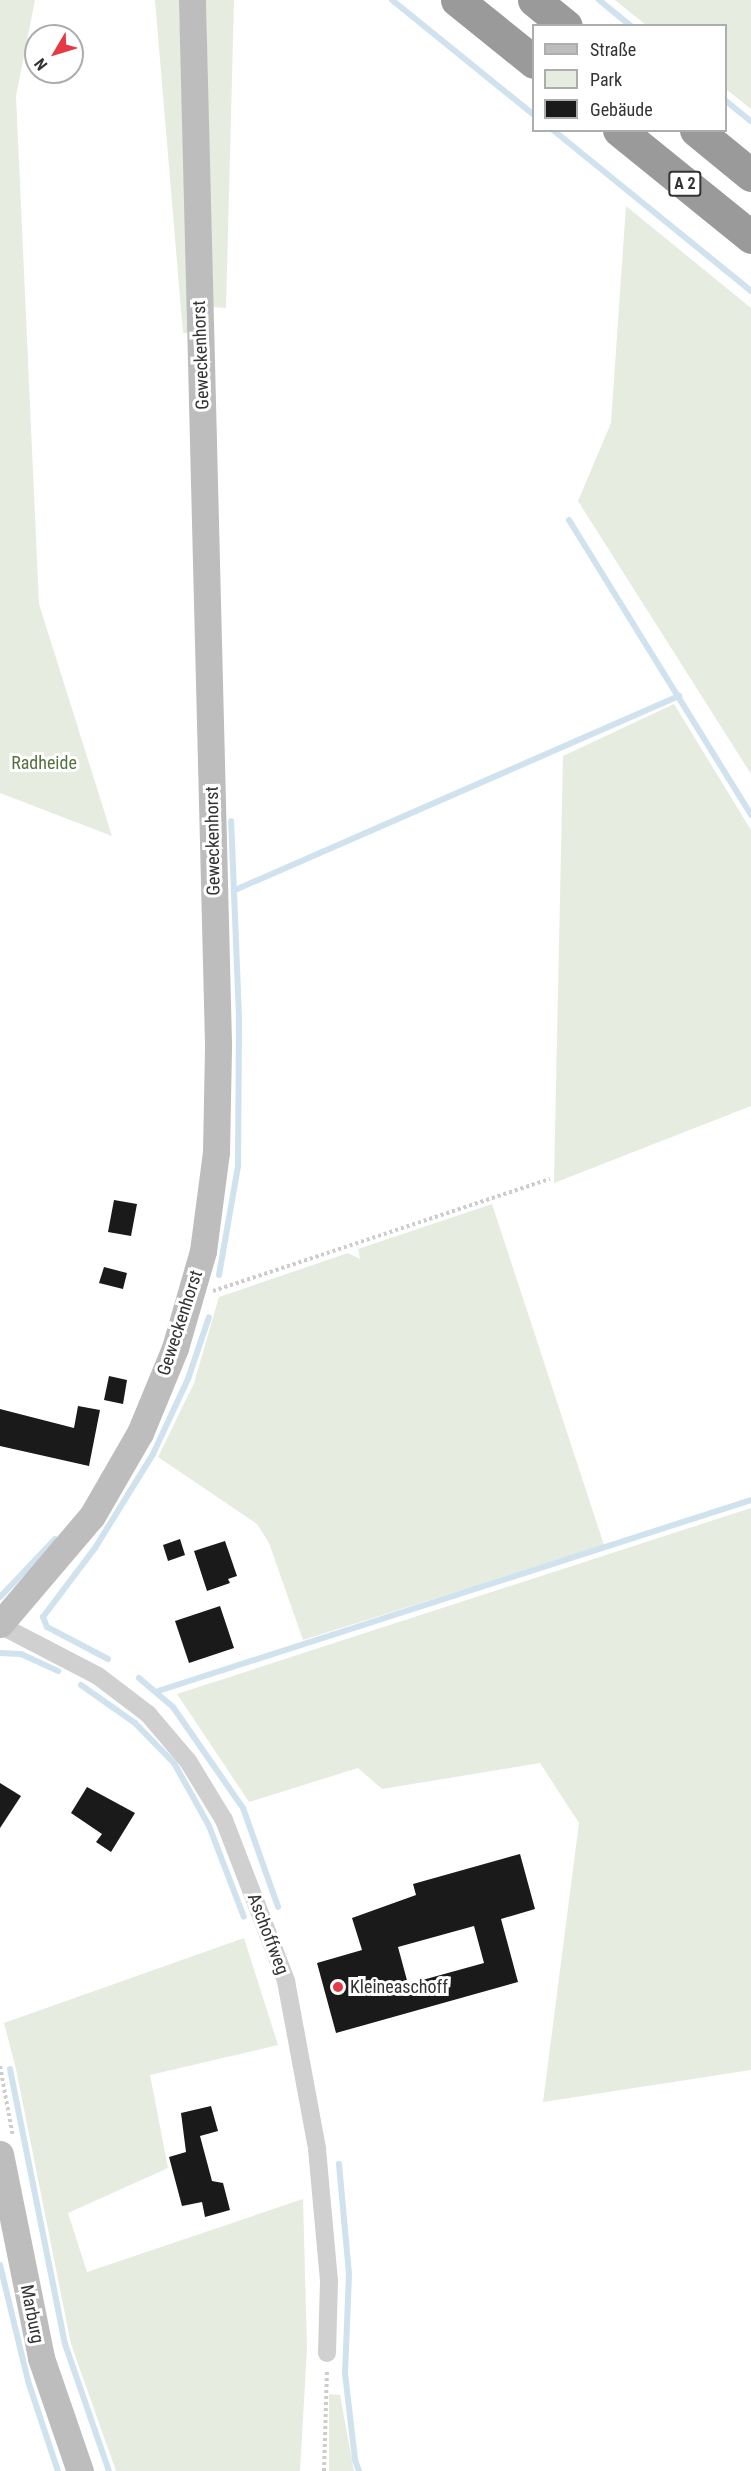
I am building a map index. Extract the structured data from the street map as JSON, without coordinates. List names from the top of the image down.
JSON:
{
  "streets": {
    "highway": ["A 2"],
    "street": ["Geweckenhorst", "Aschoffweg", "Marburg"]
  },
  "crossings": [
    ["Geweckenhorst", "Aschoffweg"]
  ],
  "parks": ["Radheide"],
  "places": ["Kleineaschoff"],
  "legend": ["Straße", "Park", "Gebäude"],
  "north": "bottom left"
}
